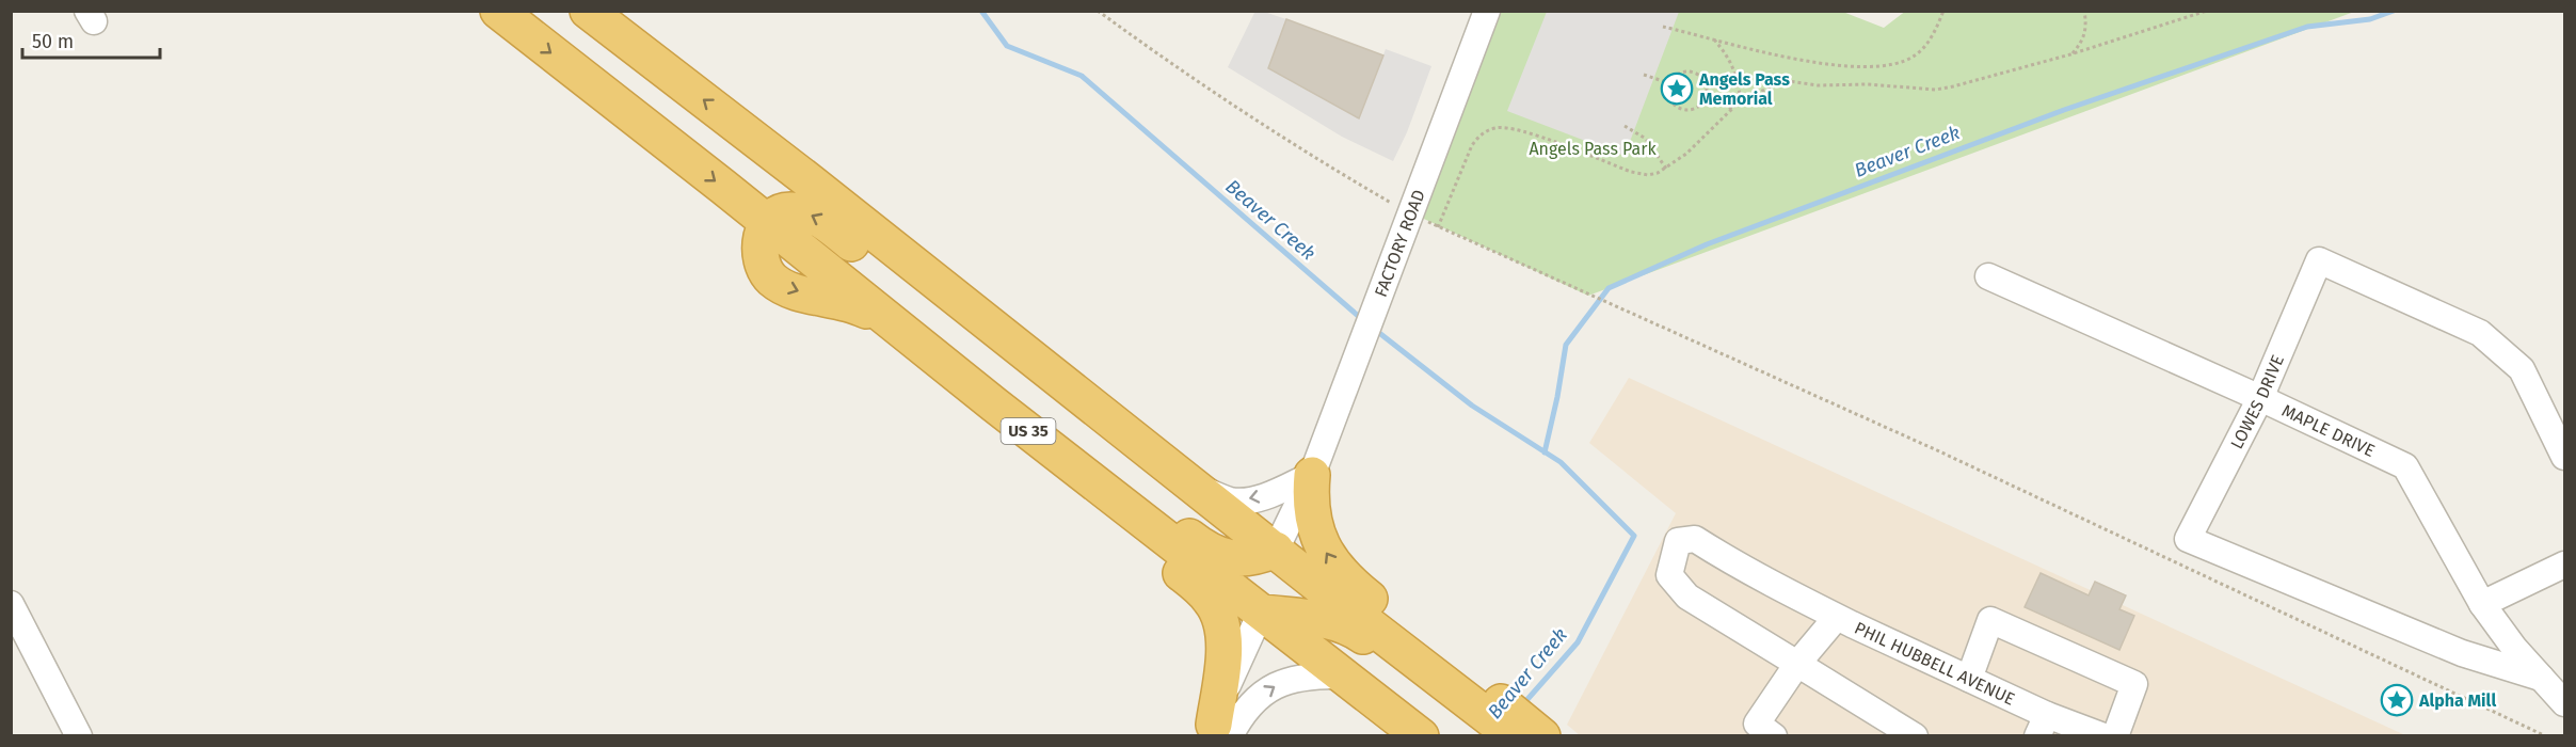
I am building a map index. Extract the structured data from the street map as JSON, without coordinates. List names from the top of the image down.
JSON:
{
  "streets": {
    "highway": ["US 35"],
    "street": [
      "FACTORY ROAD",
      "LOWES DRIVE",
      "MAPLE DRIVE",
      "PHIL HUBBELL AVENUE"
    ]
  },
  "crossings": [
    ["FACTORY ROAD", "US 35"],
    ["LOWES DRIVE", "MAPLE DRIVE"]
  ],
  "water": ["Beaver Creek"],
  "parks": ["Angels Pass Park"],
  "places": {
    "place": ["Angels Pass Memorial", "Alpha Mill"]
  },
  "scale_bar": "50 m"
}
